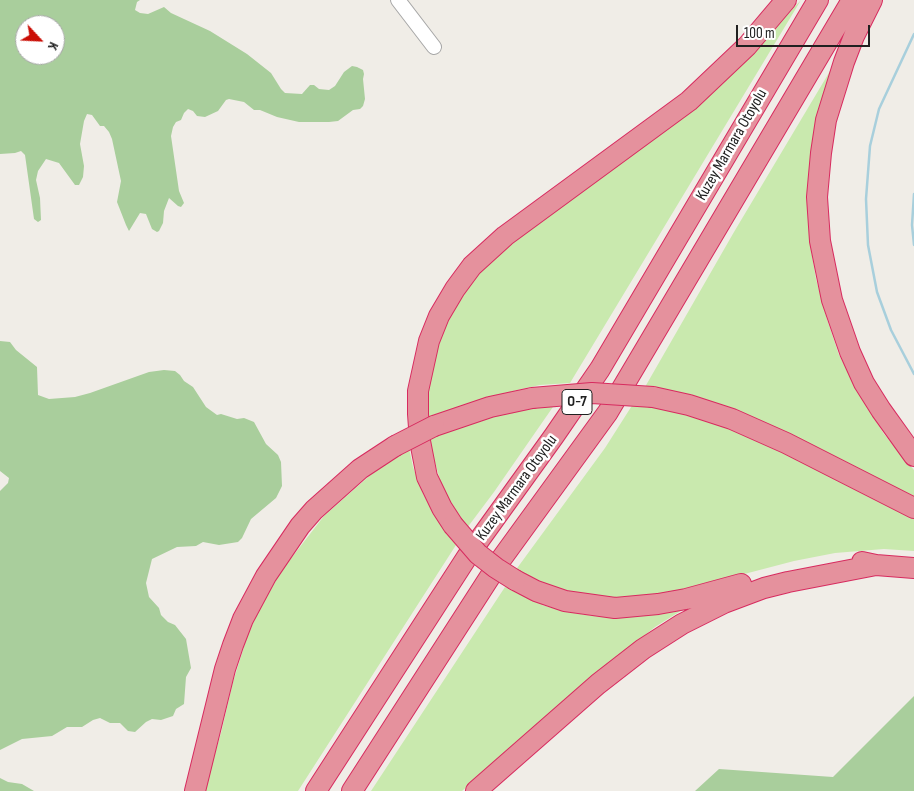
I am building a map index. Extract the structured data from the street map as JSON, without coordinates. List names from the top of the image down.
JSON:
{
  "streets": {
    "highway": ["Kuzey Marmara Otoyolu", "O-7"]
  },
  "scale_bar": "100 m",
  "north": "bottom right"
}
